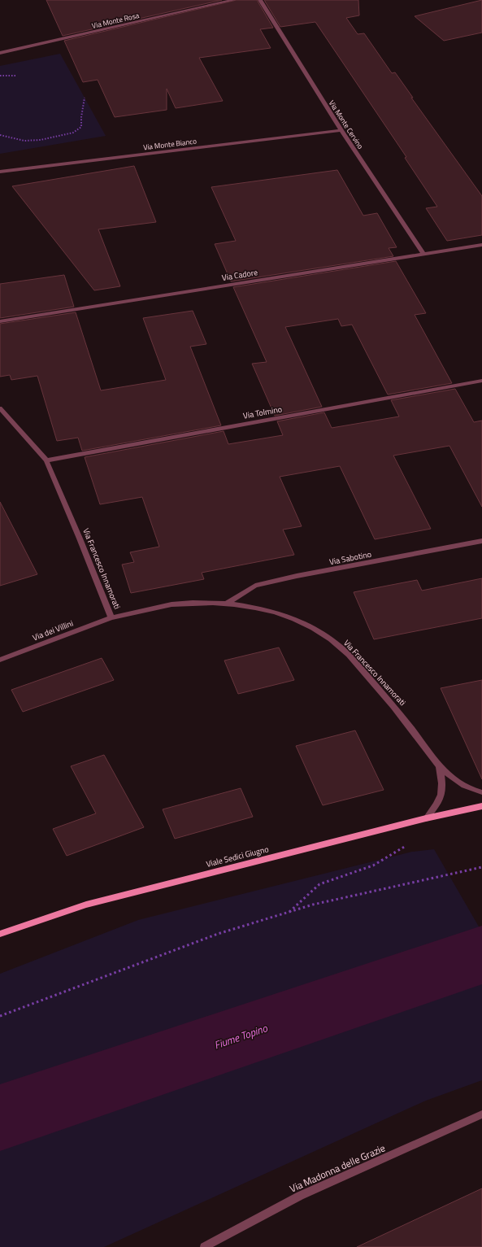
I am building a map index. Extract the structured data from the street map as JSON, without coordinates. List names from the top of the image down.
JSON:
{
  "streets": {
    "main road": ["Viale Sedici Giugno"],
    "street": [
      "Via Monte Rosa",
      "Via Monte Cervino",
      "Via Monte Bianco",
      "Via Cadore",
      "Via Tolmino",
      "Via Sabotino",
      "Via Francesco Innamorati",
      "Via dei Villini",
      "Via Madonna delle Grazie"
    ]
  },
  "crossings": [
    ["Via Monte Cervino", "Via Monte Bianco"],
    ["Via Monte Cervino", "Via Cadore"],
    ["Via Tolmino", "Via Francesco Innamorati"],
    ["Via Sabotino", "Via Francesco Innamorati"],
    ["Via Francesco Innamorati", "Via dei Villini"],
    ["Via Francesco Innamorati", "Viale Sedici Giugno"]
  ],
  "water": ["Fiume Topino"]
}
